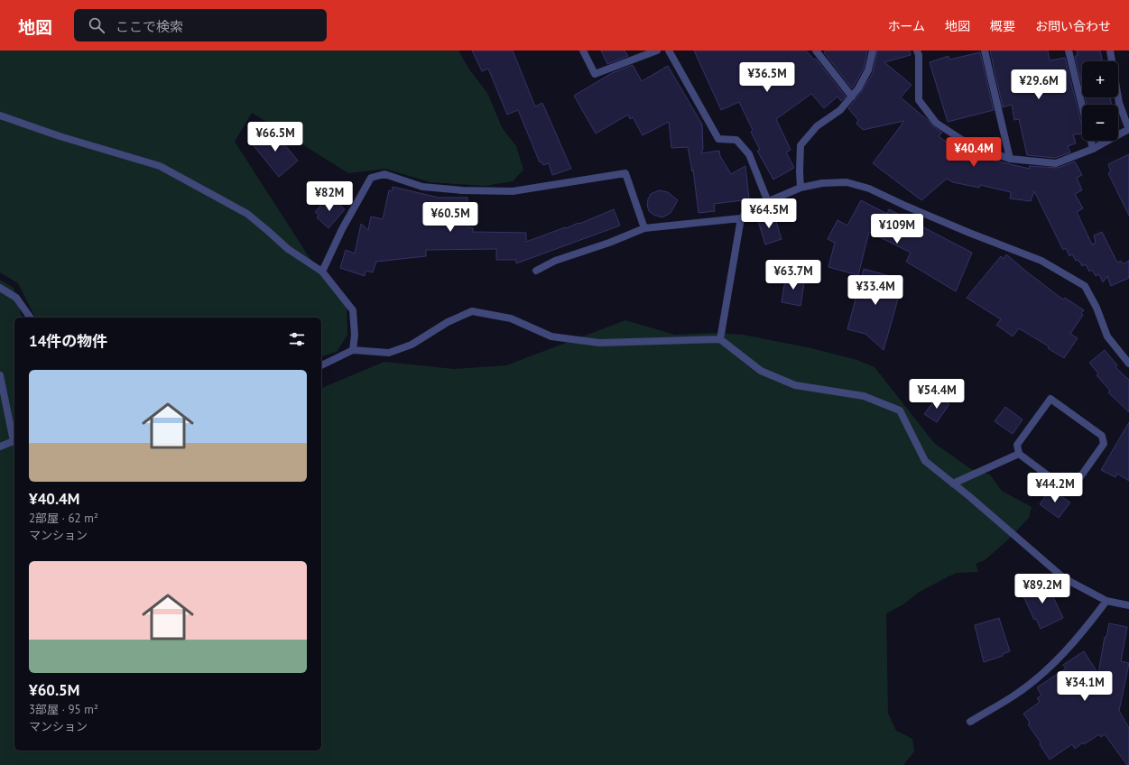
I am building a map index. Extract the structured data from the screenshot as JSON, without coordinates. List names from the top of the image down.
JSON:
{
  "page": {
    "header": "地図",
    "search": "ここで検索",
    "nav": [
      "ホーム",
      "地図",
      "概要",
      "お問い合わせ"
    ],
    "map_buttons": ["+", "−"],
    "price": [
      "¥36.5M",
      "¥29.6M",
      "¥66.5M",
      "¥40.4M",
      "¥82M",
      "¥64.5M",
      "¥60.5M",
      "¥109M",
      "¥63.7M",
      "¥33.4M",
      "¥54.4M",
      "¥44.2M",
      "¥89.2M",
      "¥34.1M"
    ],
    "heading": "14件の物件",
    "list": [
      {
        "name": "¥40.4M",
        "note": "2部屋 · 62 m² · マンション"
      },
      {
        "name": "¥60.5M",
        "note": "3部屋 · 95 m² · マンション"
      }
    ]
  }
}
